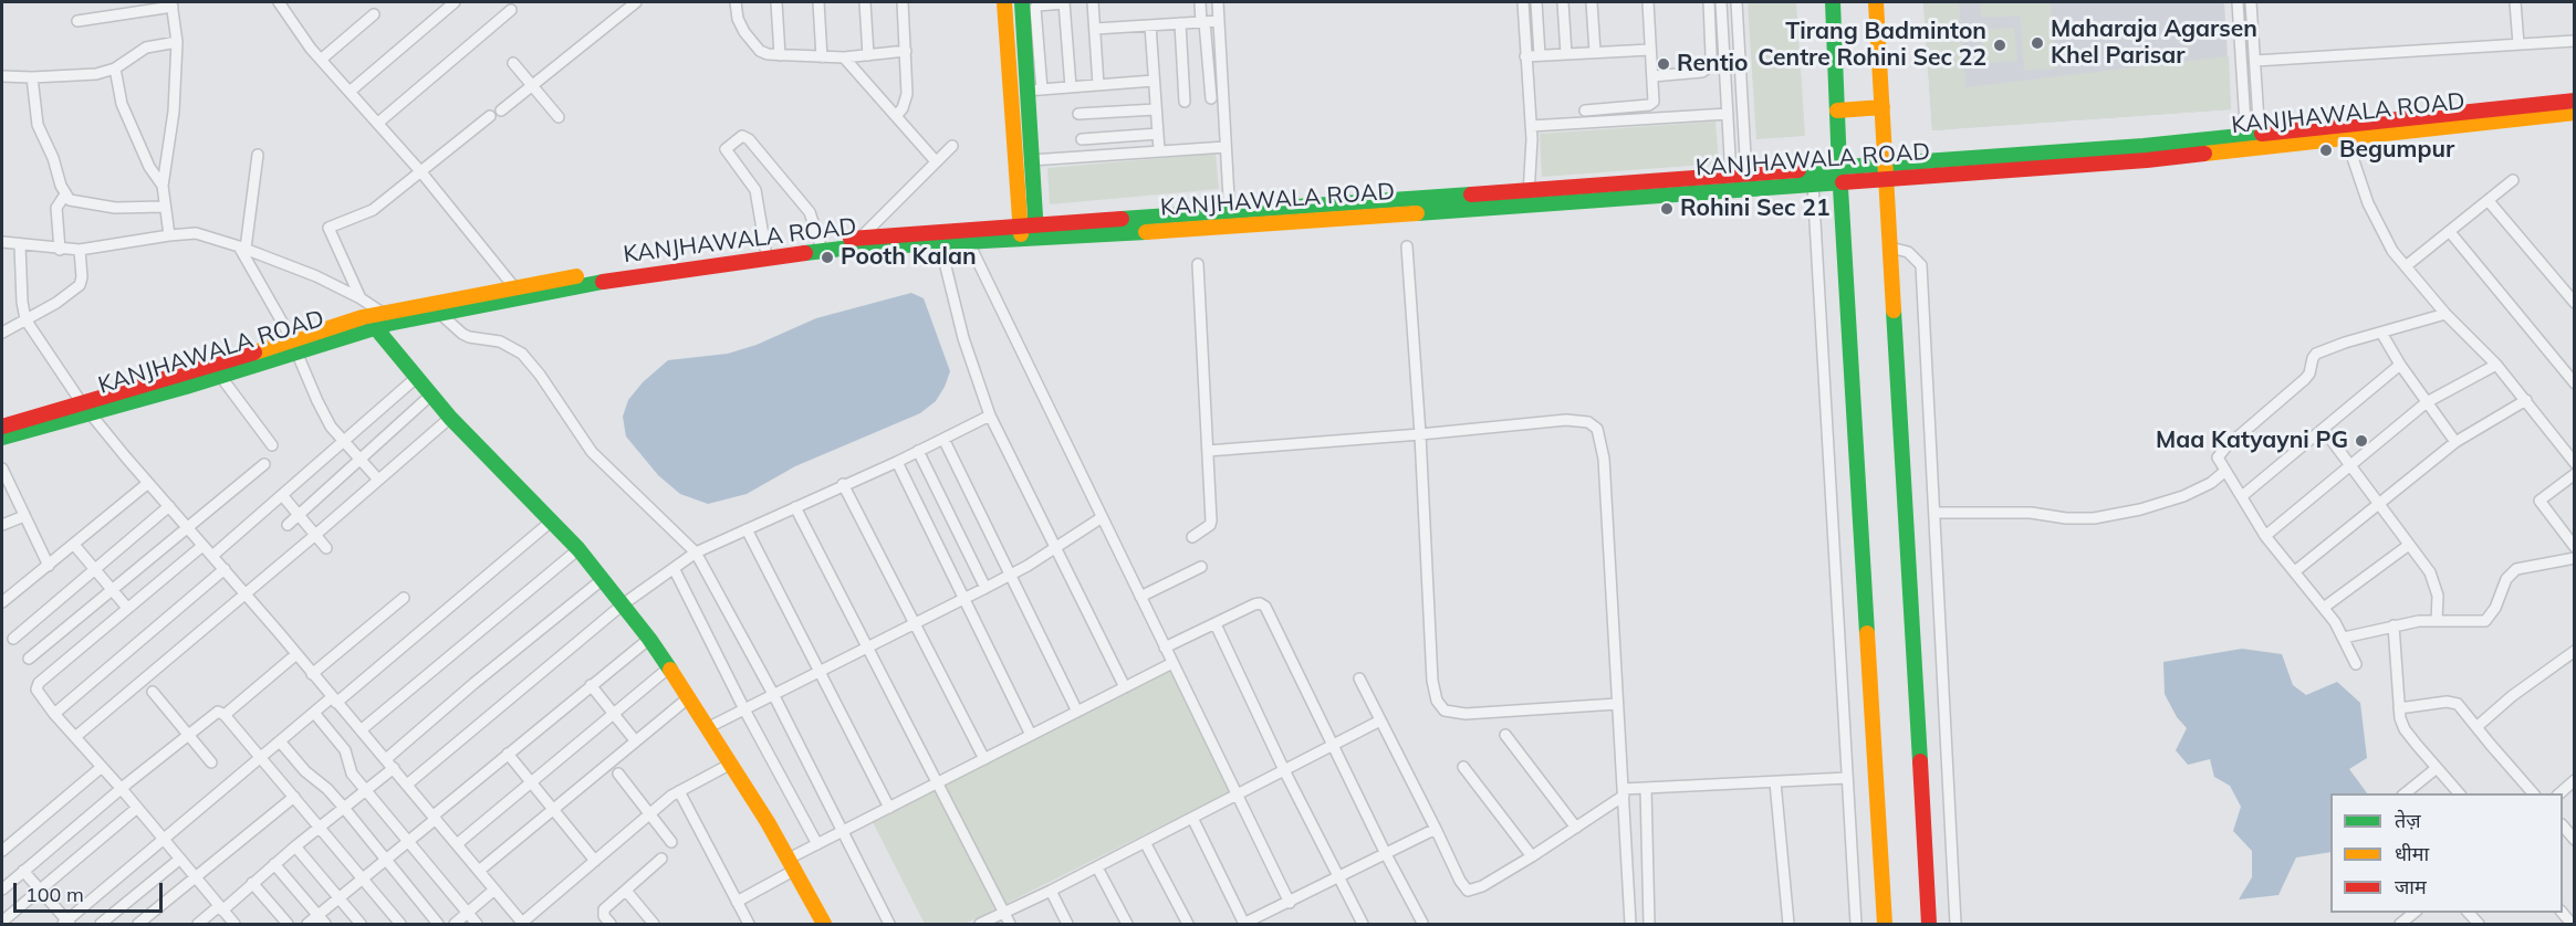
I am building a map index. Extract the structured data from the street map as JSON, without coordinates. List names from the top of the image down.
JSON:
{
  "streets": {
    "main road": ["KANJHAWALA ROAD"]
  },
  "places": [
    "Maharaja Agarsen Khel Parisar",
    "Tirang Badminton Centre Rohini Sec 22",
    "Rentio",
    "Begumpur",
    "Rohini Sec 21",
    "Pooth Kalan",
    "Maa Katyayni PG"
  ],
  "legend": ["तेज़", "धीमा", "जाम"],
  "scale_bar": "100 m"
}
